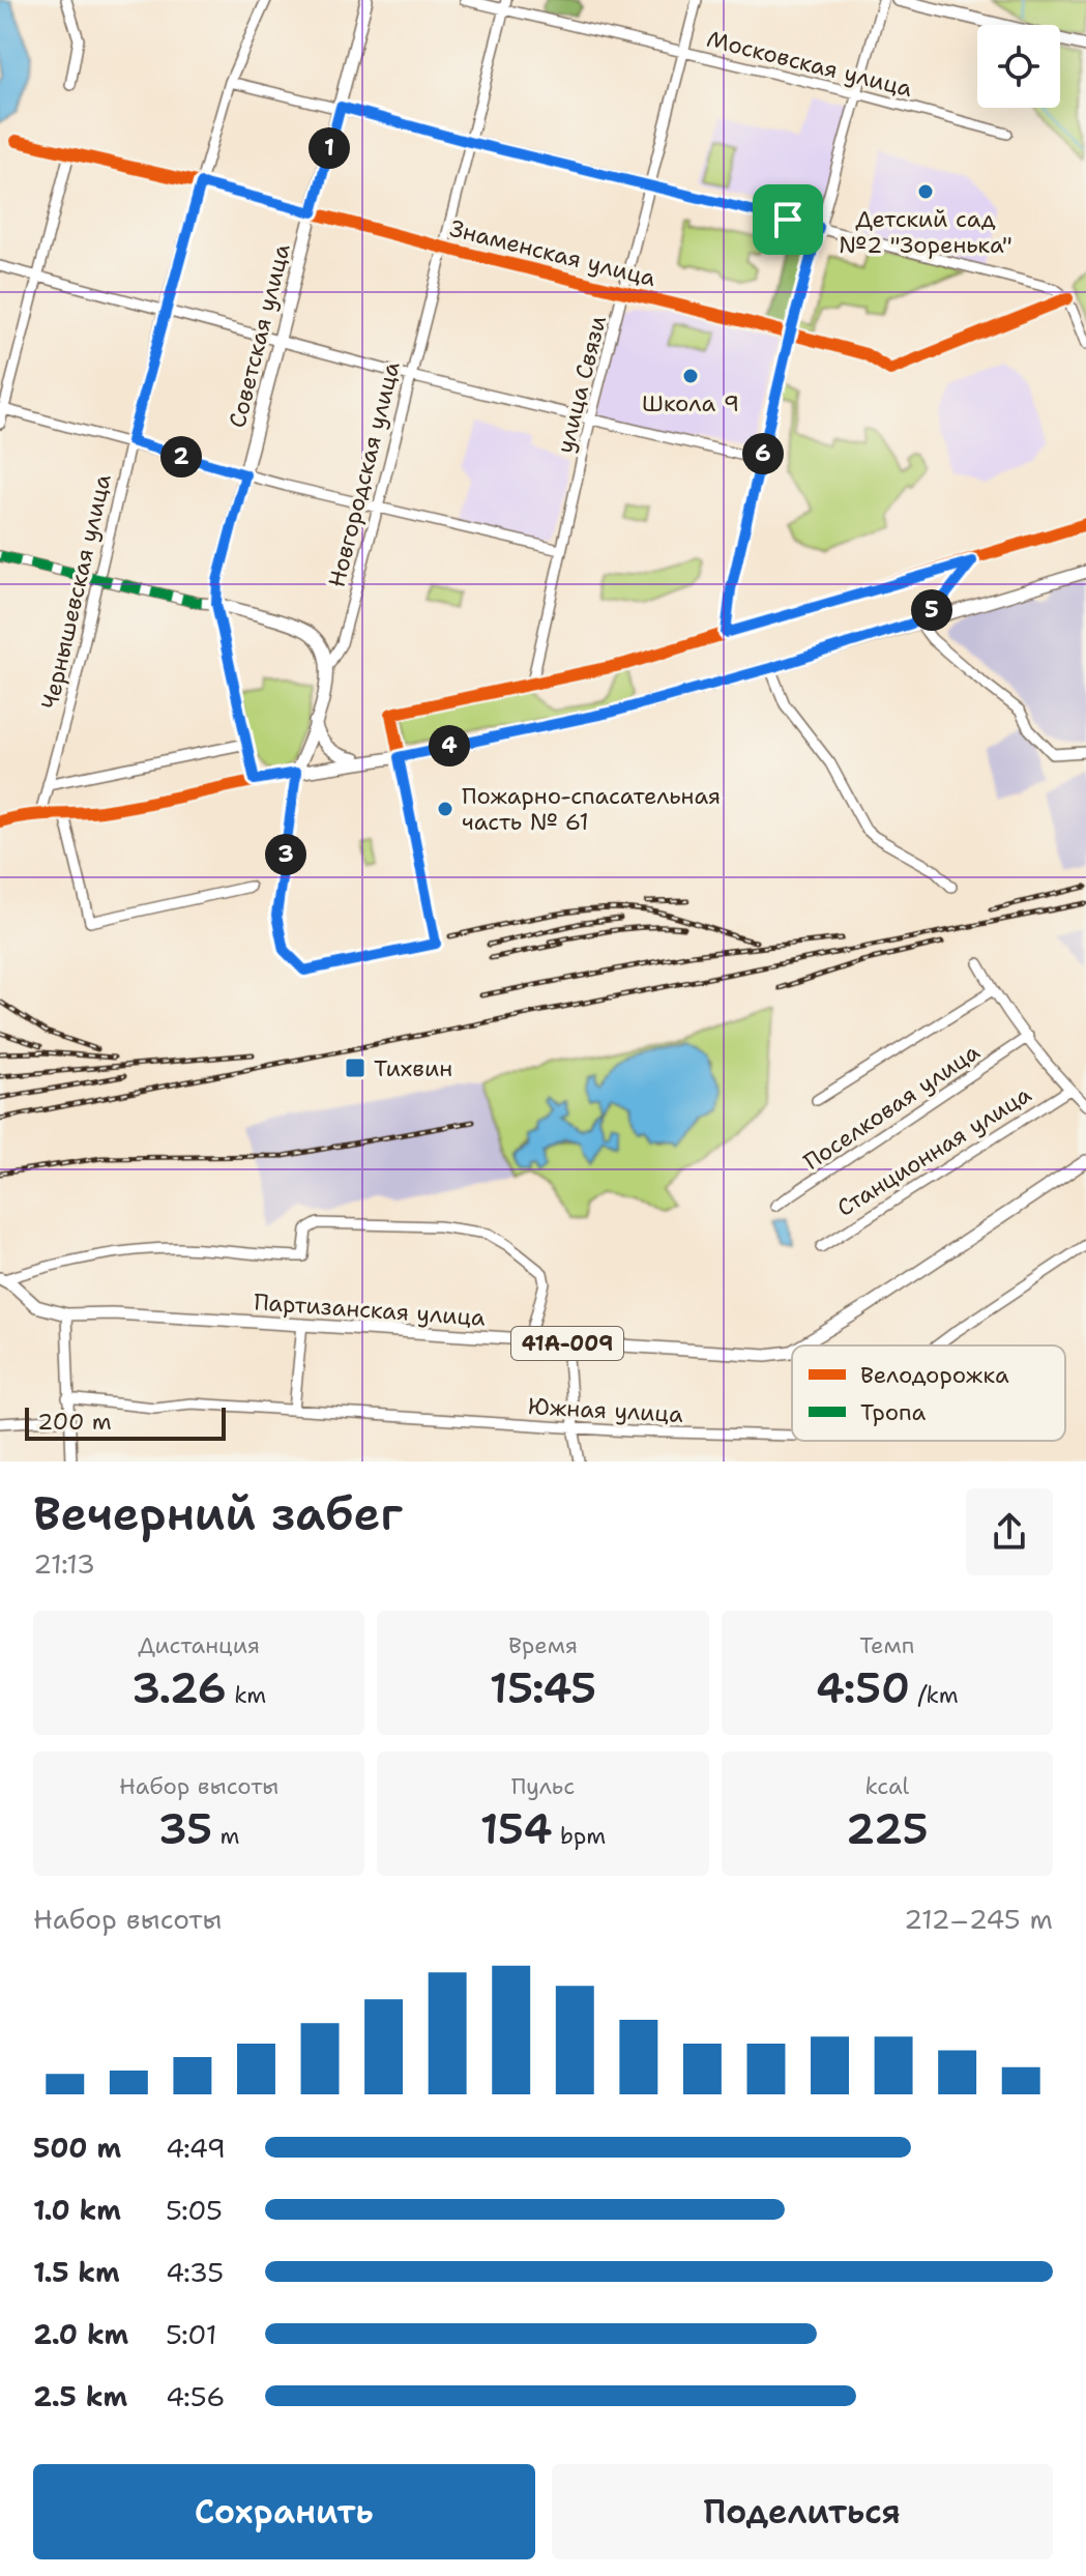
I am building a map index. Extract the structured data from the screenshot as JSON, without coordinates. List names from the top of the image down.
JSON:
{
  "streets": {
    "main road": [
      "Советская улица",
      "Новгородская улица",
      "Партизанская улица",
      "41А-009"
    ],
    "street": [
      "Московская улица",
      "Знаменская улица",
      "улица Связи",
      "Чернышевская улица",
      "Поселковая улица",
      "Станционная улица",
      "Южная улица"
    ]
  },
  "crossings": [
    ["Московская улица", "улица Связи"],
    ["Московская улица", "Новгородская улица"],
    ["Знаменская улица", "Советская улица"],
    ["Знаменская улица", "улица Связи"],
    ["Знаменская улица", "Новгородская улица"],
    ["Знаменская улица", "Чернышевская улица"]
  ],
  "places": {
    "other": ["Детский сад №2 \"Зоренька\"", "Школа 9", "Пожарно-спасательная часть № 61"],
    "transit": ["Тихвин"]
  },
  "legend": ["Велодорожка", "Тропа"],
  "scale_bar": "200 m",
  "page": {
    "pins": [
      "1",
      "6",
      "2",
      "5",
      "4",
      "3"
    ],
    "scale": "200 m",
    "heading": ["Вечерний забег", "21:13"],
    "stats": [
      ["Дистанция", "3.26 km"],
      ["Время", "15:45"],
      ["Темп", "4:50 /km"],
      ["Набор высоты", "35 m"],
      ["Пульс", "154 bpm"],
      ["kcal", "225"]
    ],
    "chart": ["Набор высоты", "212–245 m"],
    "list": [
      {
        "name": "500 m",
        "note": "4:49"
      },
      {
        "name": "1.0 km",
        "note": "5:05"
      },
      {
        "name": "1.5 km",
        "note": "4:35"
      },
      {
        "name": "2.0 km",
        "note": "5:01"
      },
      {
        "name": "2.5 km",
        "note": "4:56"
      }
    ],
    "buttons": ["Сохранить", "Поделиться"]
  }
}
